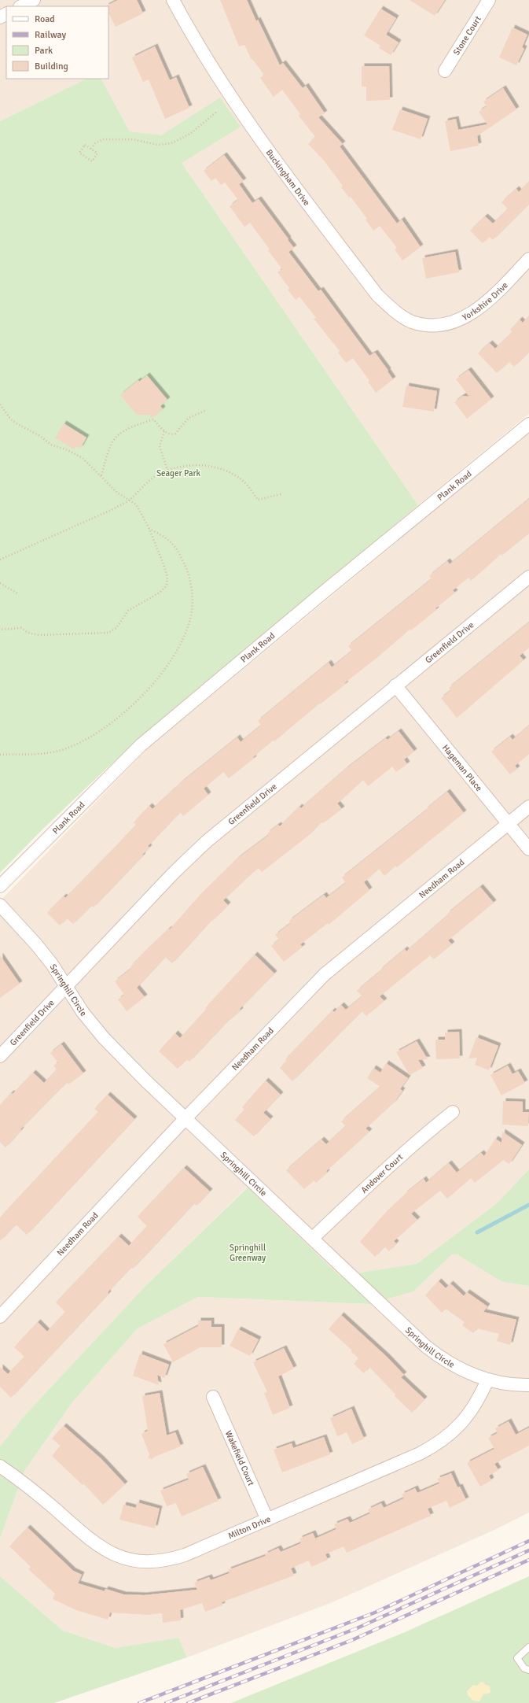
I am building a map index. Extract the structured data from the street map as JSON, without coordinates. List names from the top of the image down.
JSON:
{
  "streets": {
    "street": [
      "Stone Court",
      "Buckingham Drive",
      "Yorkshire Drive",
      "Plank Road",
      "Greenfield Drive",
      "Hageman Place",
      "Needham Road",
      "Springhill Circle",
      "Andover Court",
      "Wakefield Court",
      "Milton Drive"
    ]
  },
  "crossings": [
    ["Buckingham Drive", "Yorkshire Drive"],
    ["Greenfield Drive", "Hageman Place"],
    ["Greenfield Drive", "Springhill Circle"],
    ["Hageman Place", "Needham Road"],
    ["Needham Road", "Springhill Circle"],
    ["Springhill Circle", "Andover Court"],
    ["Springhill Circle", "Milton Drive"],
    ["Wakefield Court", "Milton Drive"]
  ],
  "parks": ["Seager Park", "Springhill Greenway"],
  "legend": [
    "Road",
    "Railway",
    "Park",
    "Building"
  ]
}
